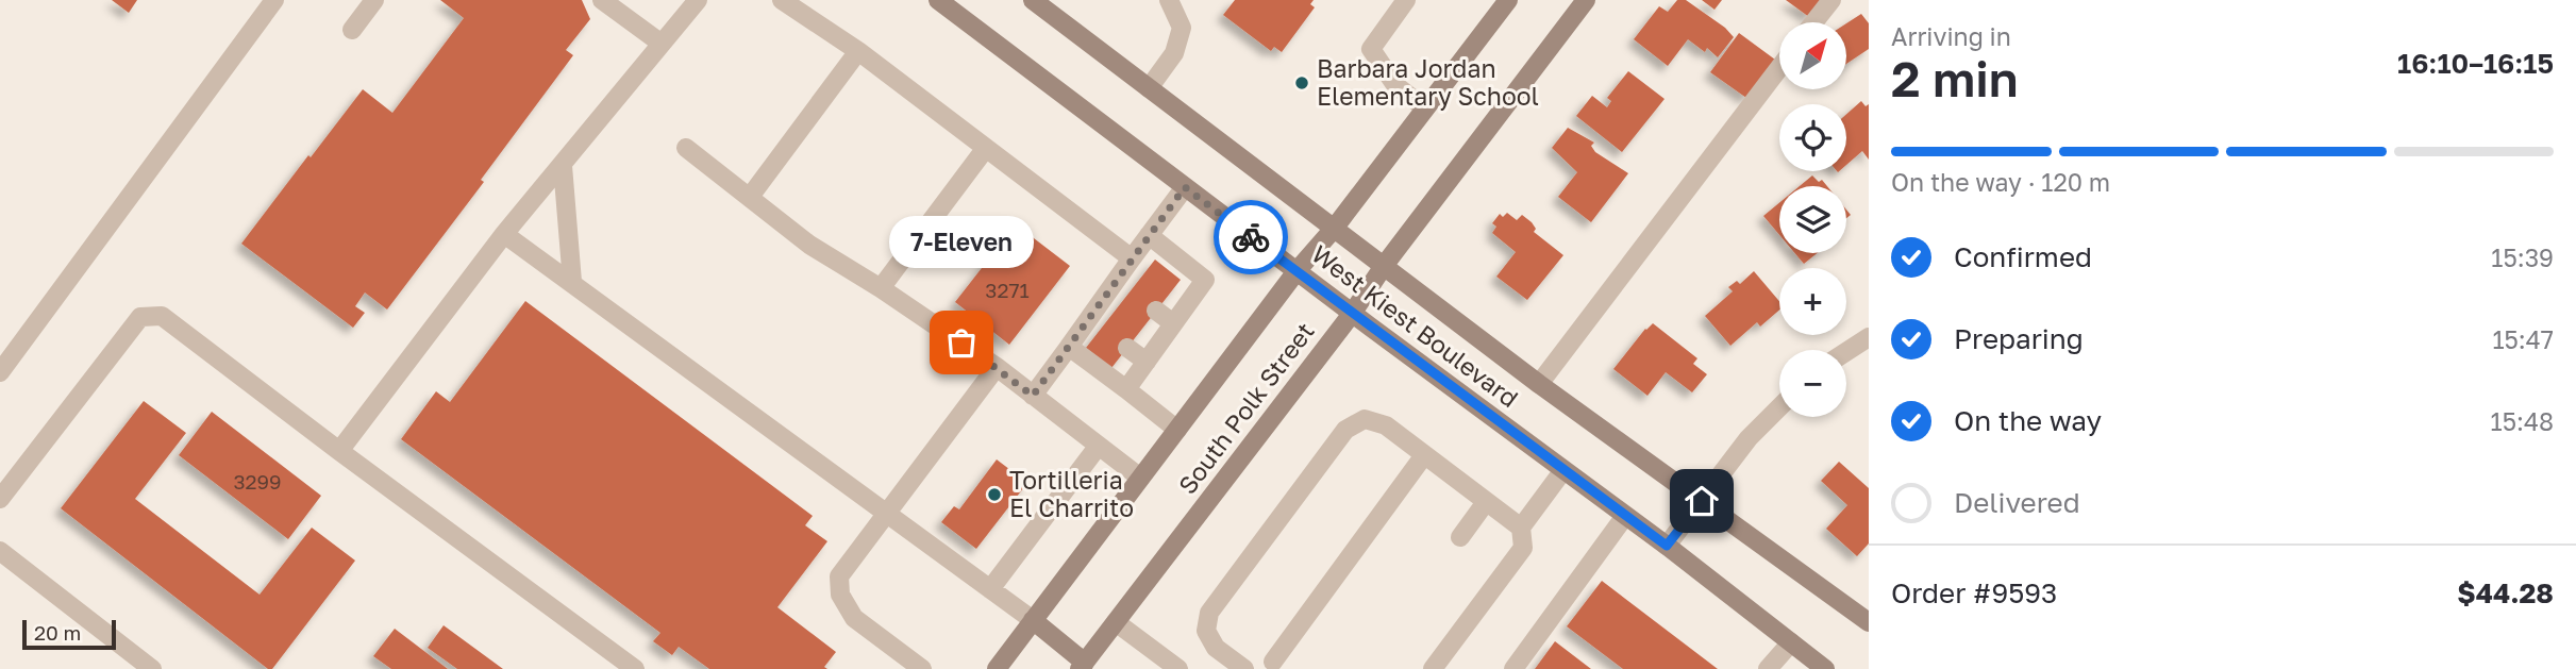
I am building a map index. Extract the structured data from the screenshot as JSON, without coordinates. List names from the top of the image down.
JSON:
{
  "streets": {
    "main road": ["West Kiest Boulevard", "South Polk Street"]
  },
  "crossings": [
    ["West Kiest Boulevard", "South Polk Street"]
  ],
  "places": ["Barbara Jordan Elementary School", "7-Eleven", "Tortilleria El Charrito"],
  "house_numbers": ["3271", "3299"],
  "scale_bar": "20 m",
  "north": "top right",
  "page": {
    "heading": ["2 min", "Arriving in", "16:10–16:15"],
    "panel": ["Order #9593", "$44.28"],
    "map_buttons": ["+", "−"],
    "bar": "On the way · 120 m",
    "bubble": "7-Eleven",
    "list": [
      ["Confirmed", "15:39"],
      ["Preparing", "15:47"],
      ["On the way", "15:48"],
      "Delivered"
    ],
    "scale": "20 m"
  }
}
